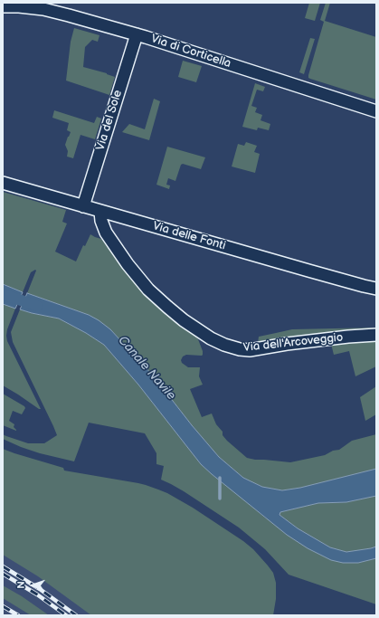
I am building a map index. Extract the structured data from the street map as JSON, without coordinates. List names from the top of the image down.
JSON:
{
  "streets": {
    "street": [
      "Via di Corticella",
      "Via del Sole",
      "Via delle Fonti",
      "Via dell'Arcoveggio"
    ]
  },
  "crossings": [
    ["Via di Corticella", "Via del Sole"],
    ["Via del Sole", "Via delle Fonti"],
    ["Via delle Fonti", "Via dell'Arcoveggio"]
  ],
  "water": ["Canale Navile"],
  "north": "left"
}
